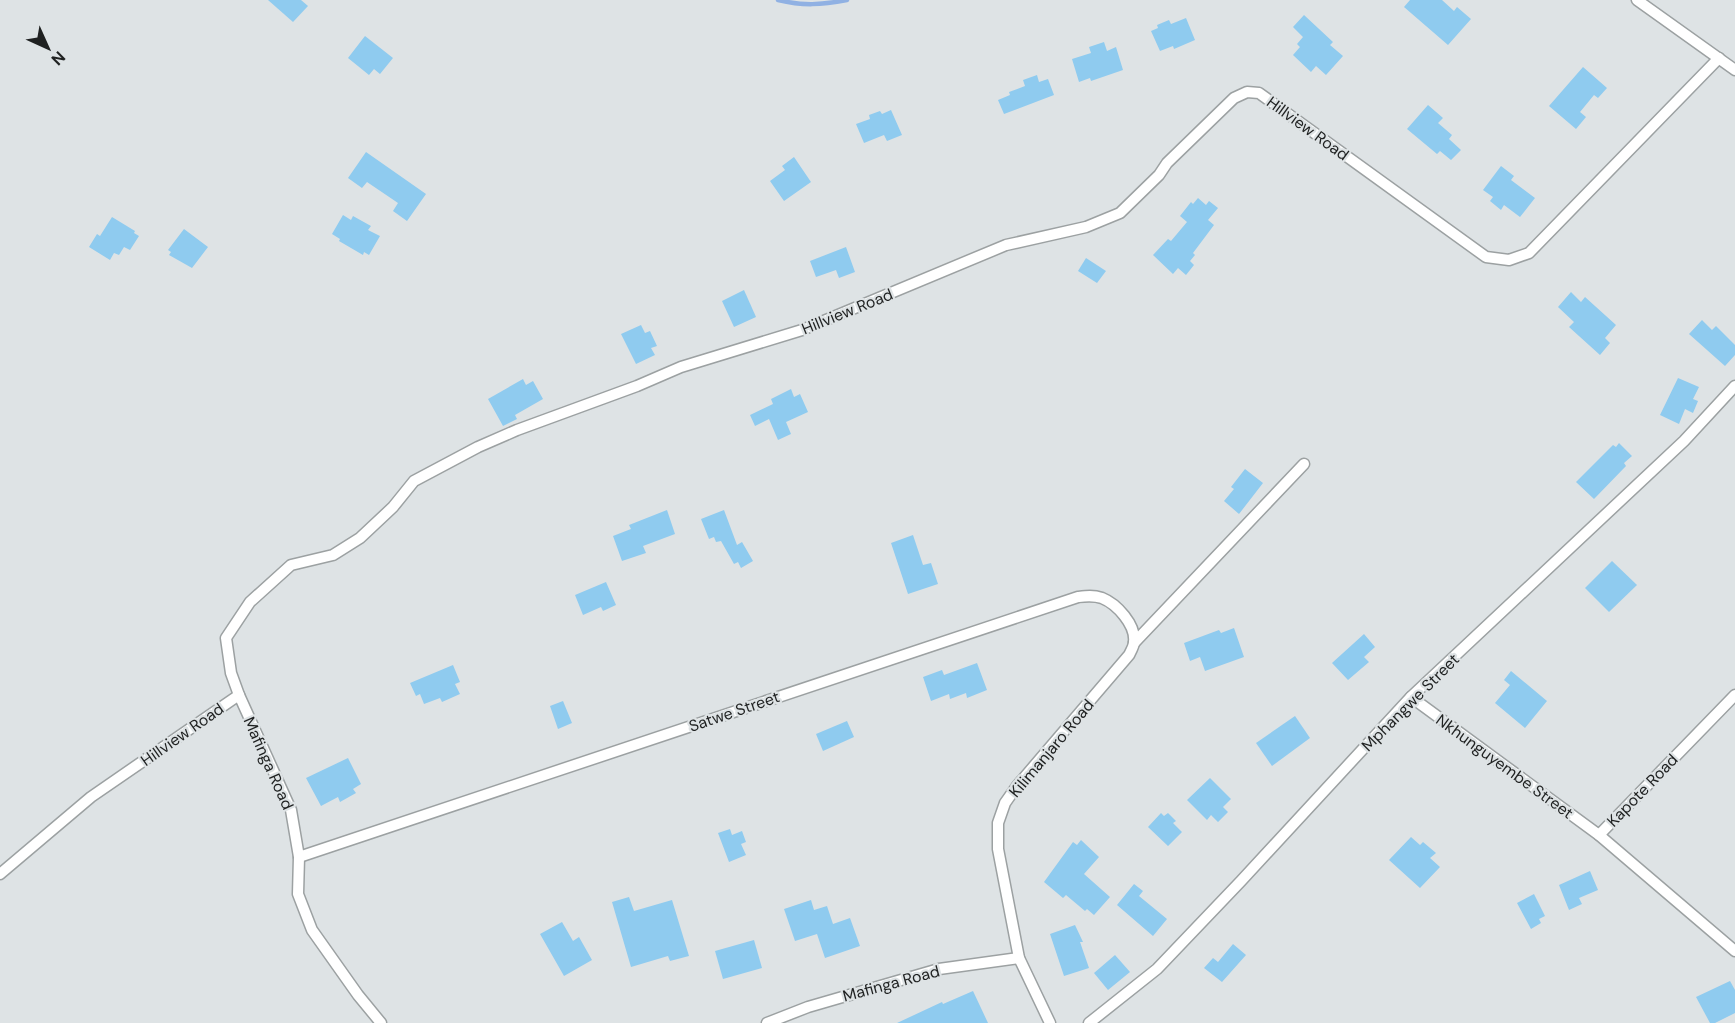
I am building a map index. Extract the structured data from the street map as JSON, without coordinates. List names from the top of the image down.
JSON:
{
  "streets": {
    "street": [
      "Hillview Road",
      "Mphangwe Street",
      "Satwe Street",
      "Kilimanjaro Road",
      "Mafinga Road",
      "Nkhunguyembe Street",
      "Kapote Road"
    ]
  },
  "crossings": [
    ["Hillview Road", "Mafinga Road"],
    ["Mphangwe Street", "Nkhunguyembe Street"],
    ["Satwe Street", "Kilimanjaro Road"],
    ["Satwe Street", "Mafinga Road"],
    ["Kilimanjaro Road", "Mafinga Road"],
    ["Nkhunguyembe Street", "Kapote Road"]
  ],
  "north": "bottom right"
}
